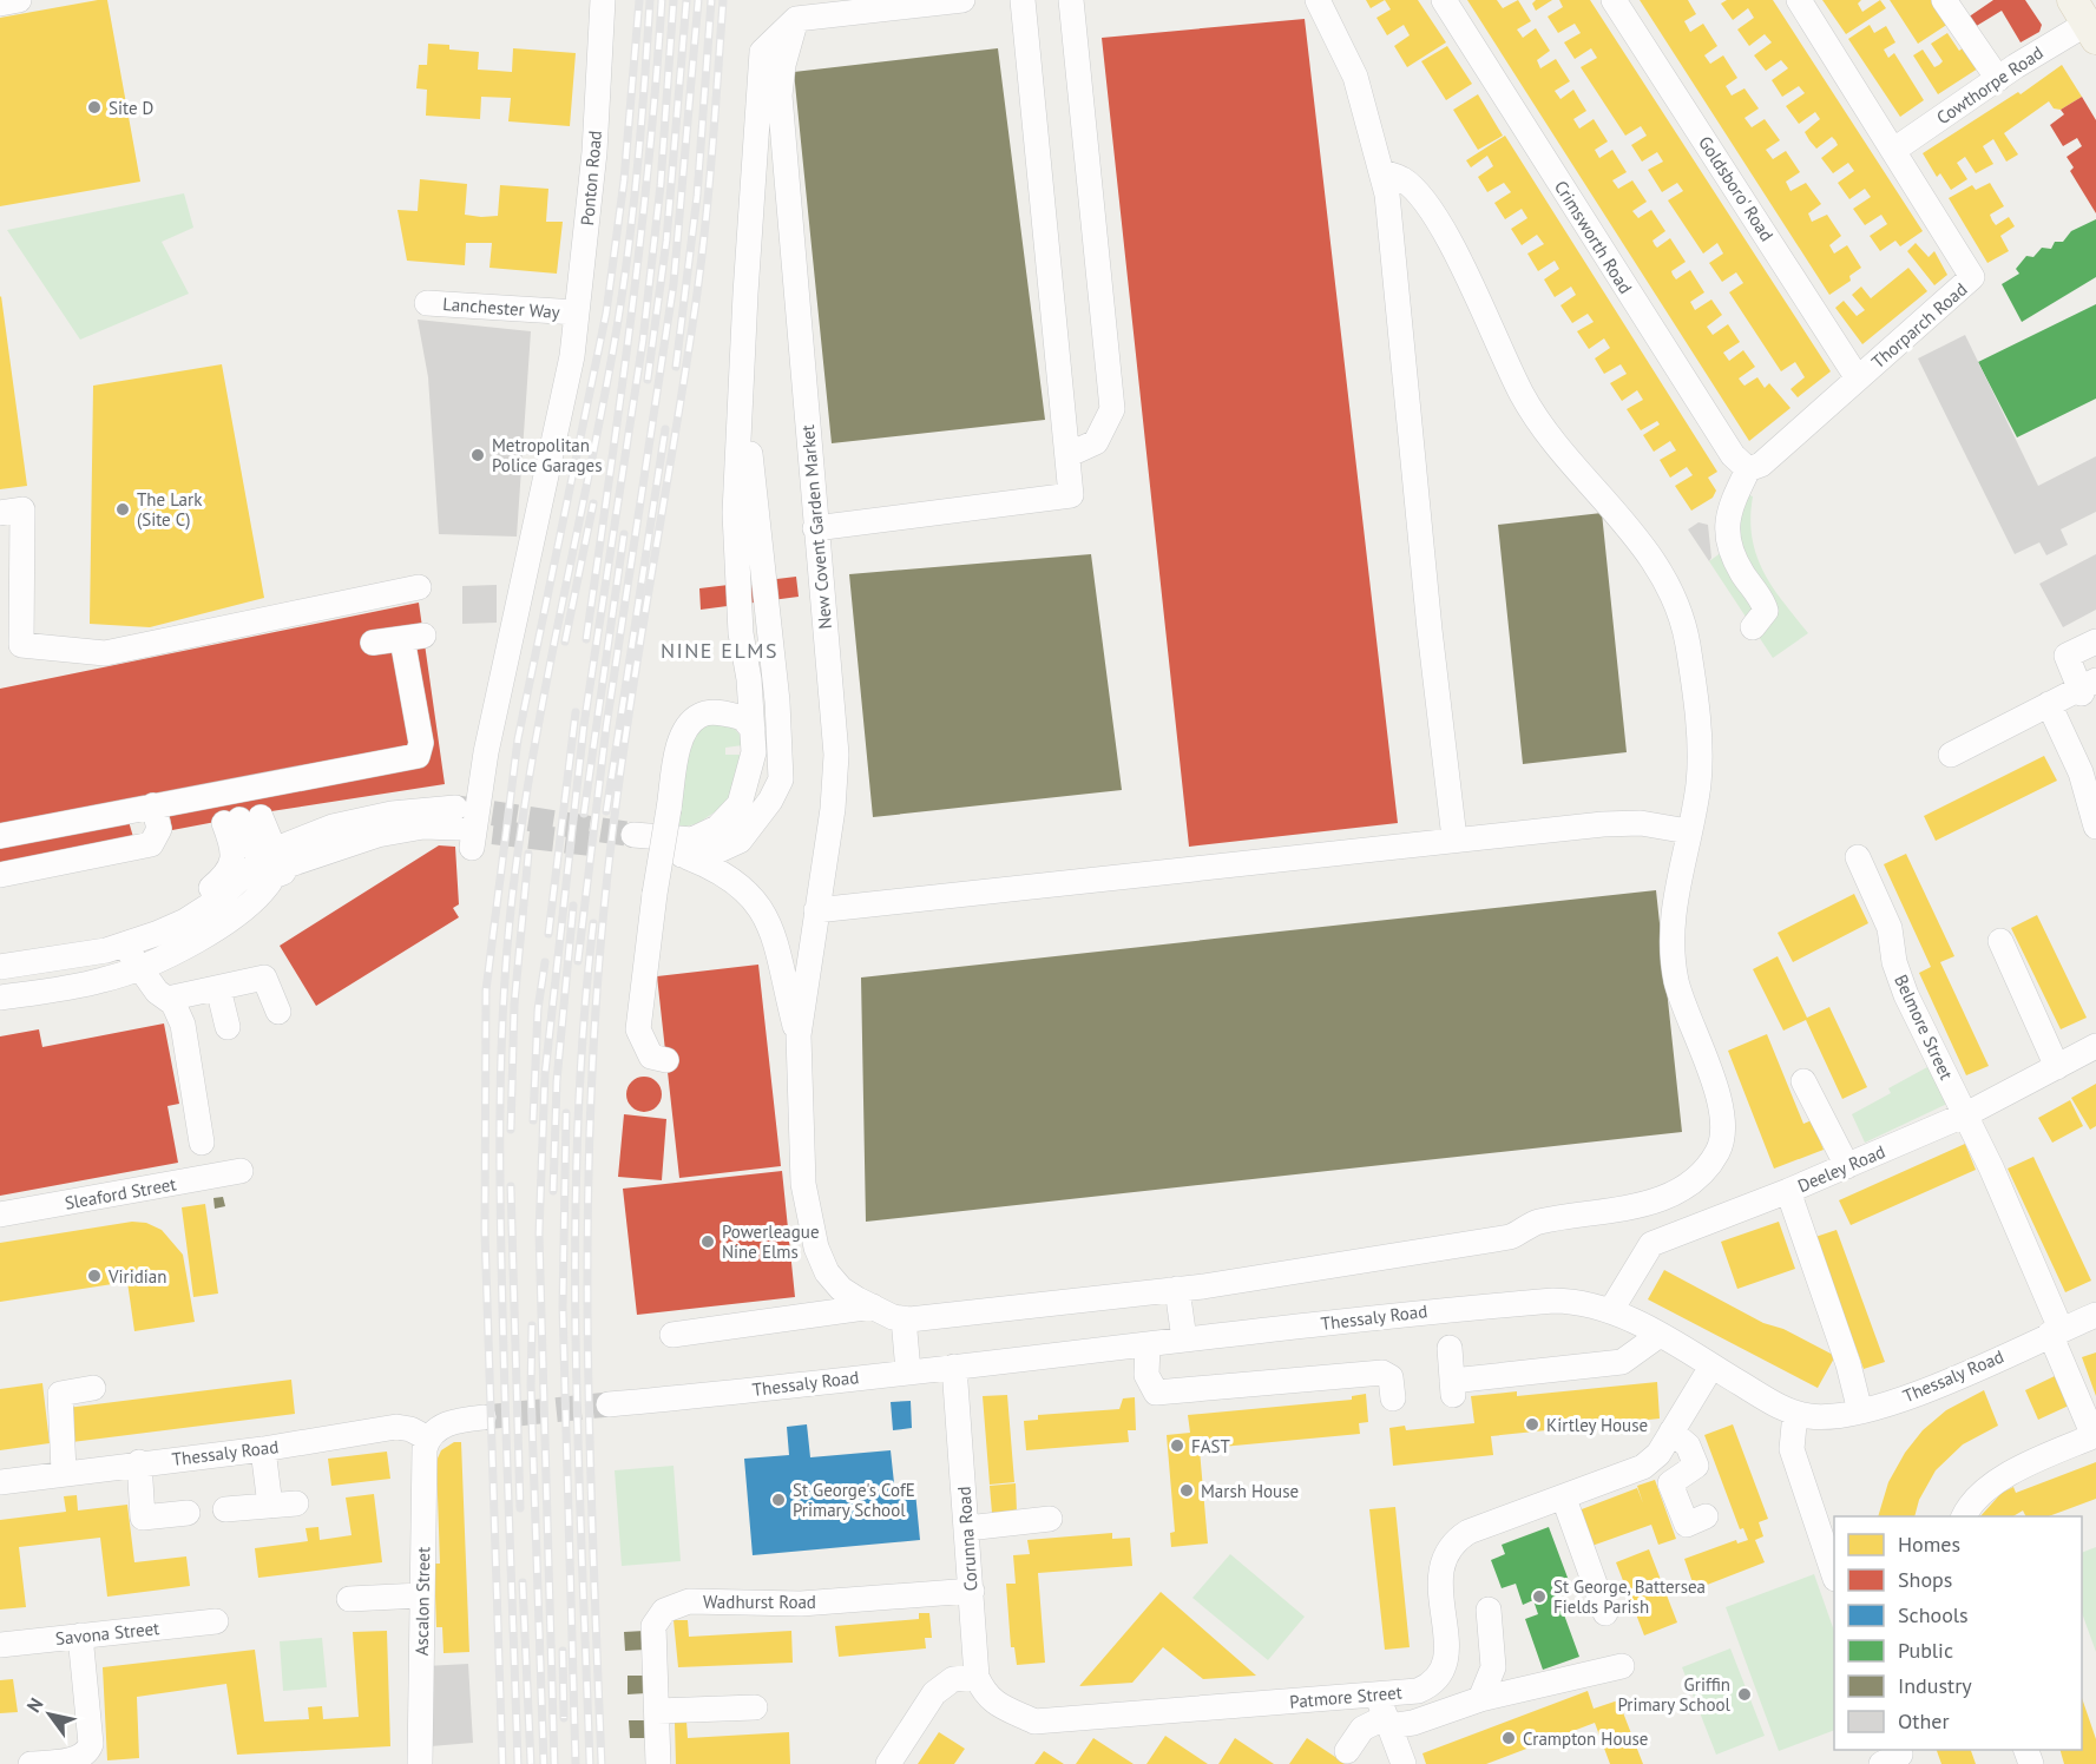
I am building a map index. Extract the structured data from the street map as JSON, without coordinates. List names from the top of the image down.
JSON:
{
  "streets": {
    "street": [
      "Cowthorpe Road",
      "Ponton Road",
      "Goldsboro' Road",
      "Crimsworth Road",
      "Lanchester Way",
      "Thorparch Road",
      "New Covent Garden Market",
      "Belmore Street",
      "Deeley Road",
      "Sleaford Street",
      "Thessaly Road",
      "Corunna Road",
      "Ascalon Street",
      "Wadhurst Road",
      "Savona Street",
      "Patmore Street"
    ]
  },
  "crossings": [
    ["Cowthorpe Road", "Thorparch Road"],
    ["Ponton Road", "Lanchester Way"],
    ["Goldsboro' Road", "Thorparch Road"],
    ["Crimsworth Road", "Thorparch Road"],
    ["Belmore Street", "Deeley Road"],
    ["Belmore Street", "Thessaly Road"],
    ["Deeley Road", "Thessaly Road"],
    ["Thessaly Road", "Corunna Road"],
    ["Thessaly Road", "Ascalon Street"],
    ["Thessaly Road", "Patmore Street"],
    ["Corunna Road", "Wadhurst Road"],
    ["Corunna Road", "Patmore Street"]
  ],
  "districts": ["NINE ELMS"],
  "places": [
    "Site D",
    "Metropolitan Police Garages",
    "The Lark (Site C)",
    "Powerleague Nine Elms",
    "Viridian",
    "Kirtley House",
    "FAST",
    "Marsh House",
    "St George's CofE Primary School",
    "St George, Battersea Fields Parish",
    "Griffin Primary School",
    "Crampton House"
  ],
  "legend": [
    "Homes",
    "Shops",
    "Schools",
    "Public",
    "Industry",
    "Other"
  ],
  "north": "top left"
}
